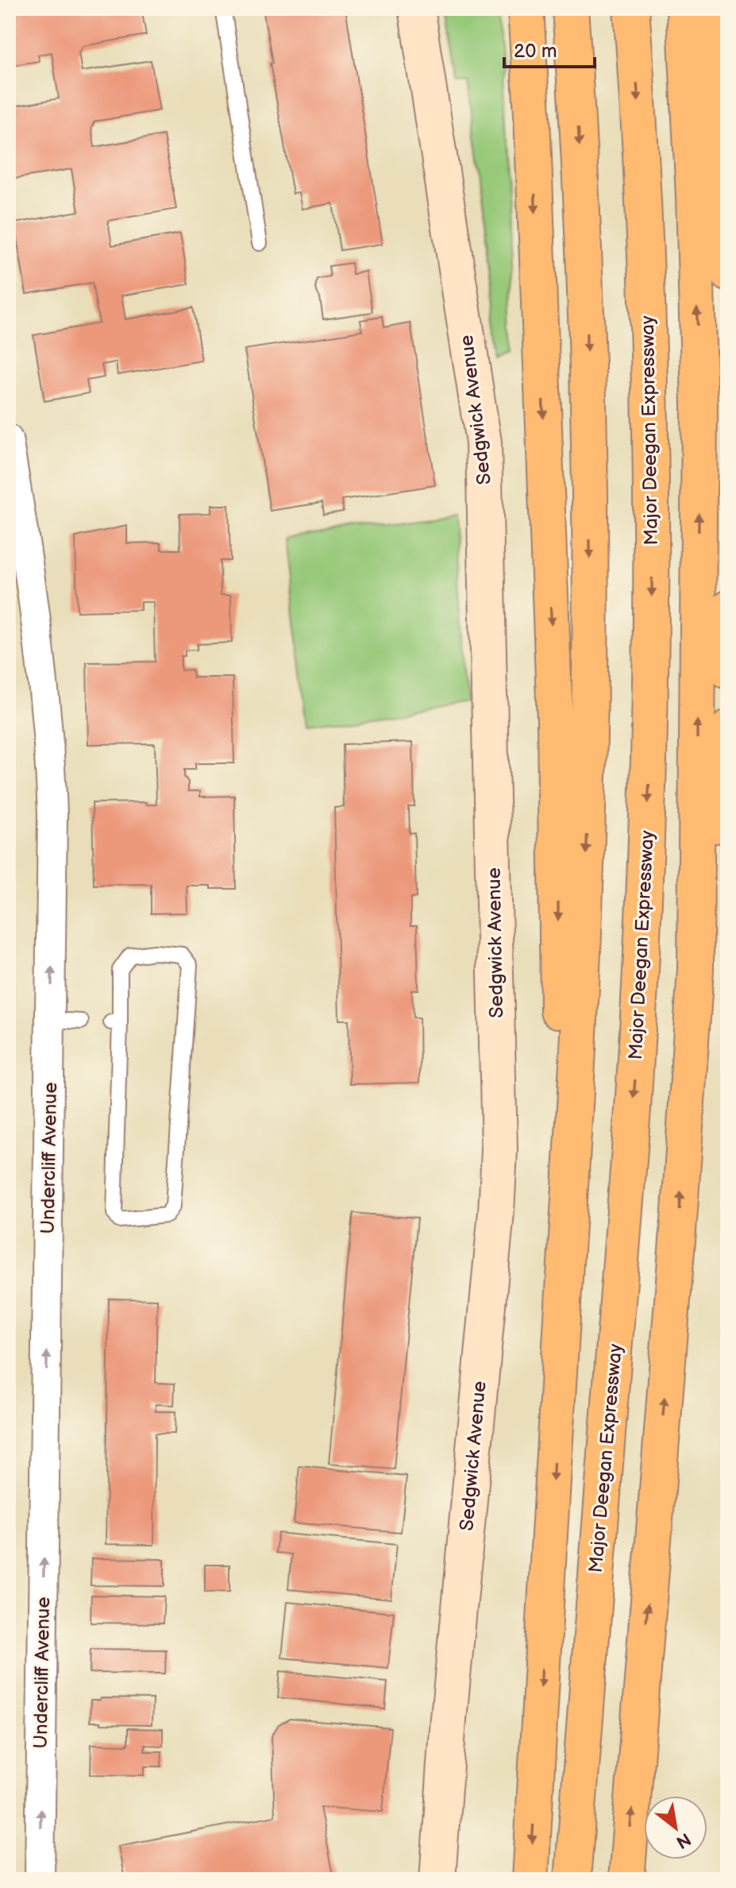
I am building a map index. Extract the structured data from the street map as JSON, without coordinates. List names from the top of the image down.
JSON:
{
  "streets": {
    "highway": ["Major Deegan Expressway"],
    "main road": ["Sedgwick Avenue"],
    "street": ["Undercliff Avenue"]
  },
  "one_way": ["Undercliff Avenue"],
  "scale_bar": "20 m",
  "north": "bottom right"
}
